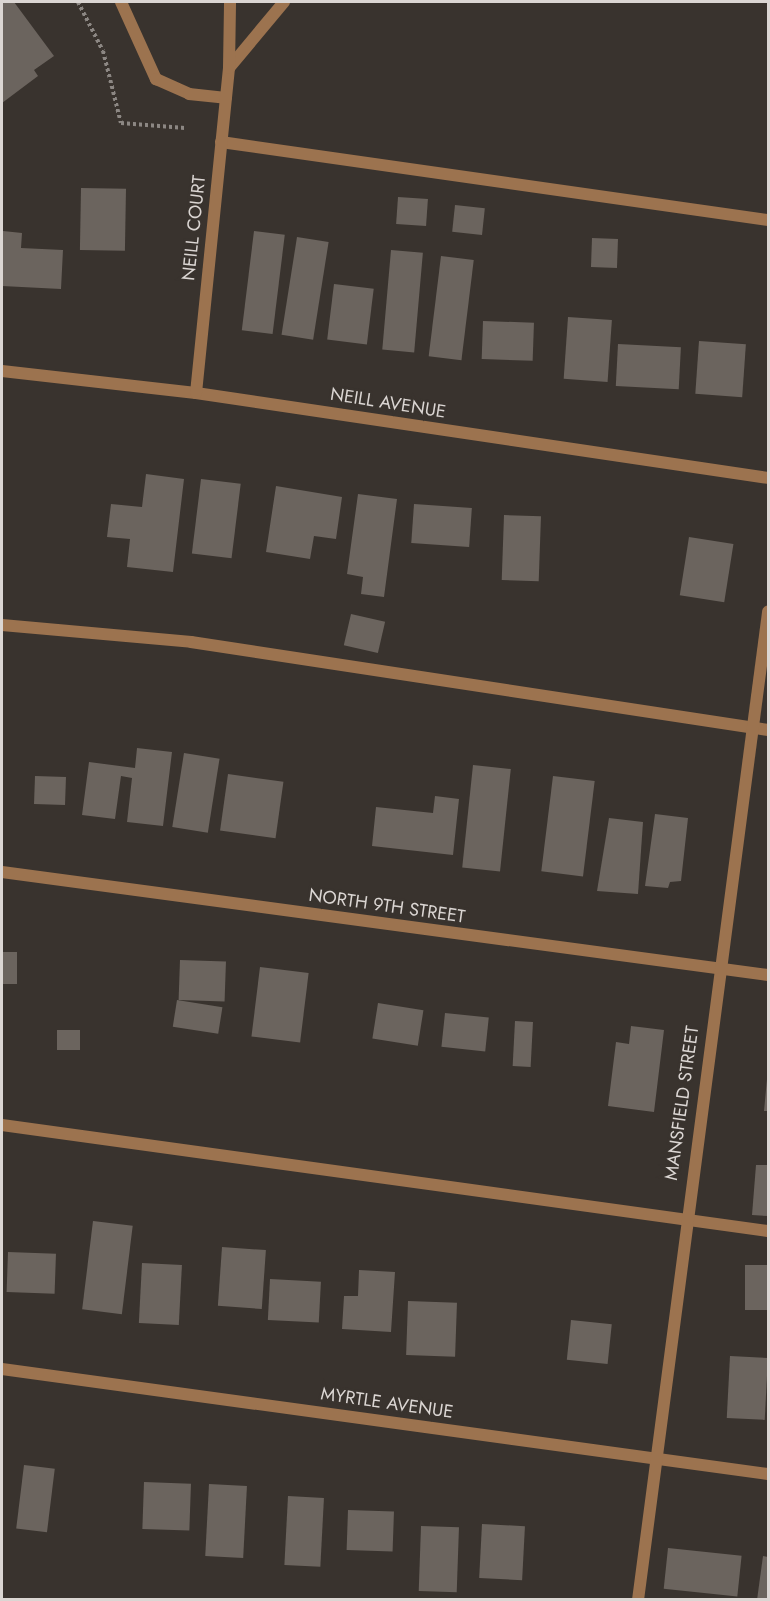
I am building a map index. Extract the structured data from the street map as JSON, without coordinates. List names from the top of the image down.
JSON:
{
  "streets": {
    "street": [
      "NEILL COURT",
      "NEILL AVENUE",
      "NORTH 9TH STREET",
      "MANSFIELD STREET",
      "MYRTLE AVENUE"
    ]
  },
  "crossings": [
    ["NEILL COURT", "NEILL AVENUE"],
    ["NORTH 9TH STREET", "MANSFIELD STREET"],
    ["MANSFIELD STREET", "MYRTLE AVENUE"]
  ]
}
